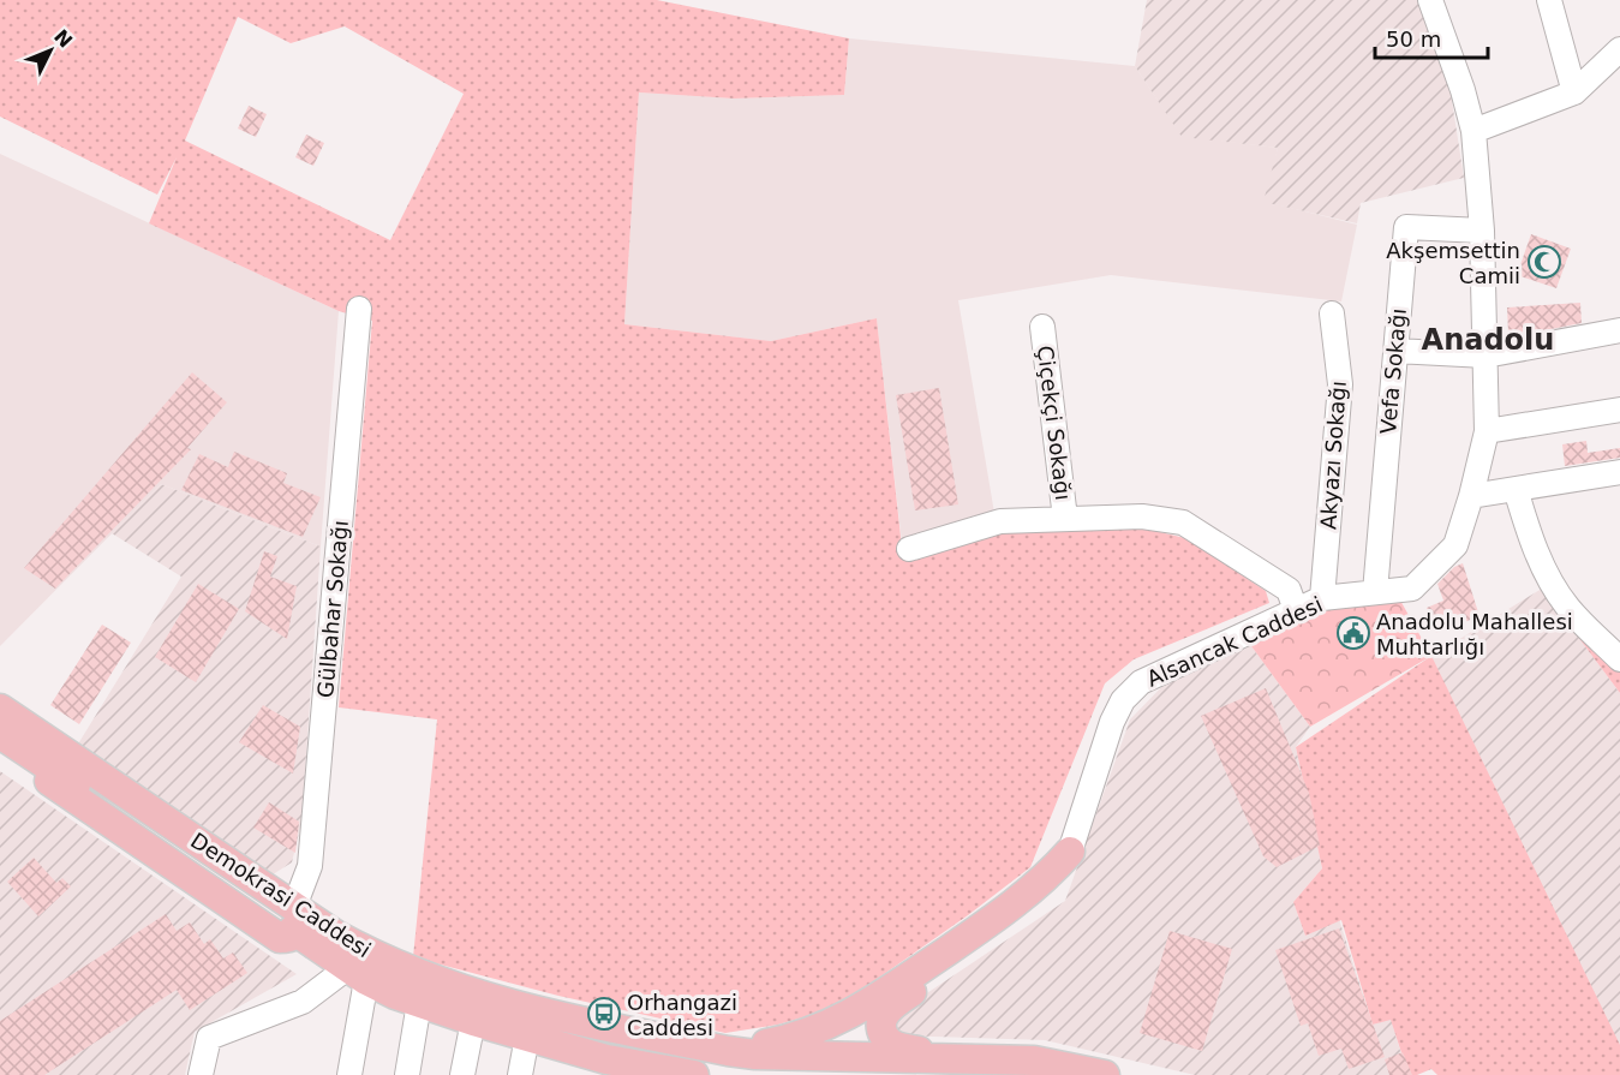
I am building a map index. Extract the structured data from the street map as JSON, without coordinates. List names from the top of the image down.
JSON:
{
  "streets": {
    "main road": ["Demokrasi Caddesi"],
    "street": [
      "Vefa Sokağı",
      "Çiçekçi Sokağı",
      "Akyazı Sokağı",
      "Gülbahar Sokağı",
      "Alsancak Caddesi"
    ]
  },
  "crossings": [
    ["Vefa Sokağı", "Alsancak Caddesi"],
    ["Akyazı Sokağı", "Alsancak Caddesi"],
    ["Gülbahar Sokağı", "Demokrasi Caddesi"]
  ],
  "districts": ["Anadolu"],
  "places": {
    "mosque": ["Akşemsettin Camii"],
    "public building": ["Anadolu Mahallesi Muhtarlığı"],
    "bus stop": ["Orhangazi Caddesi"]
  },
  "scale_bar": "50 m",
  "north": "top right"
}
